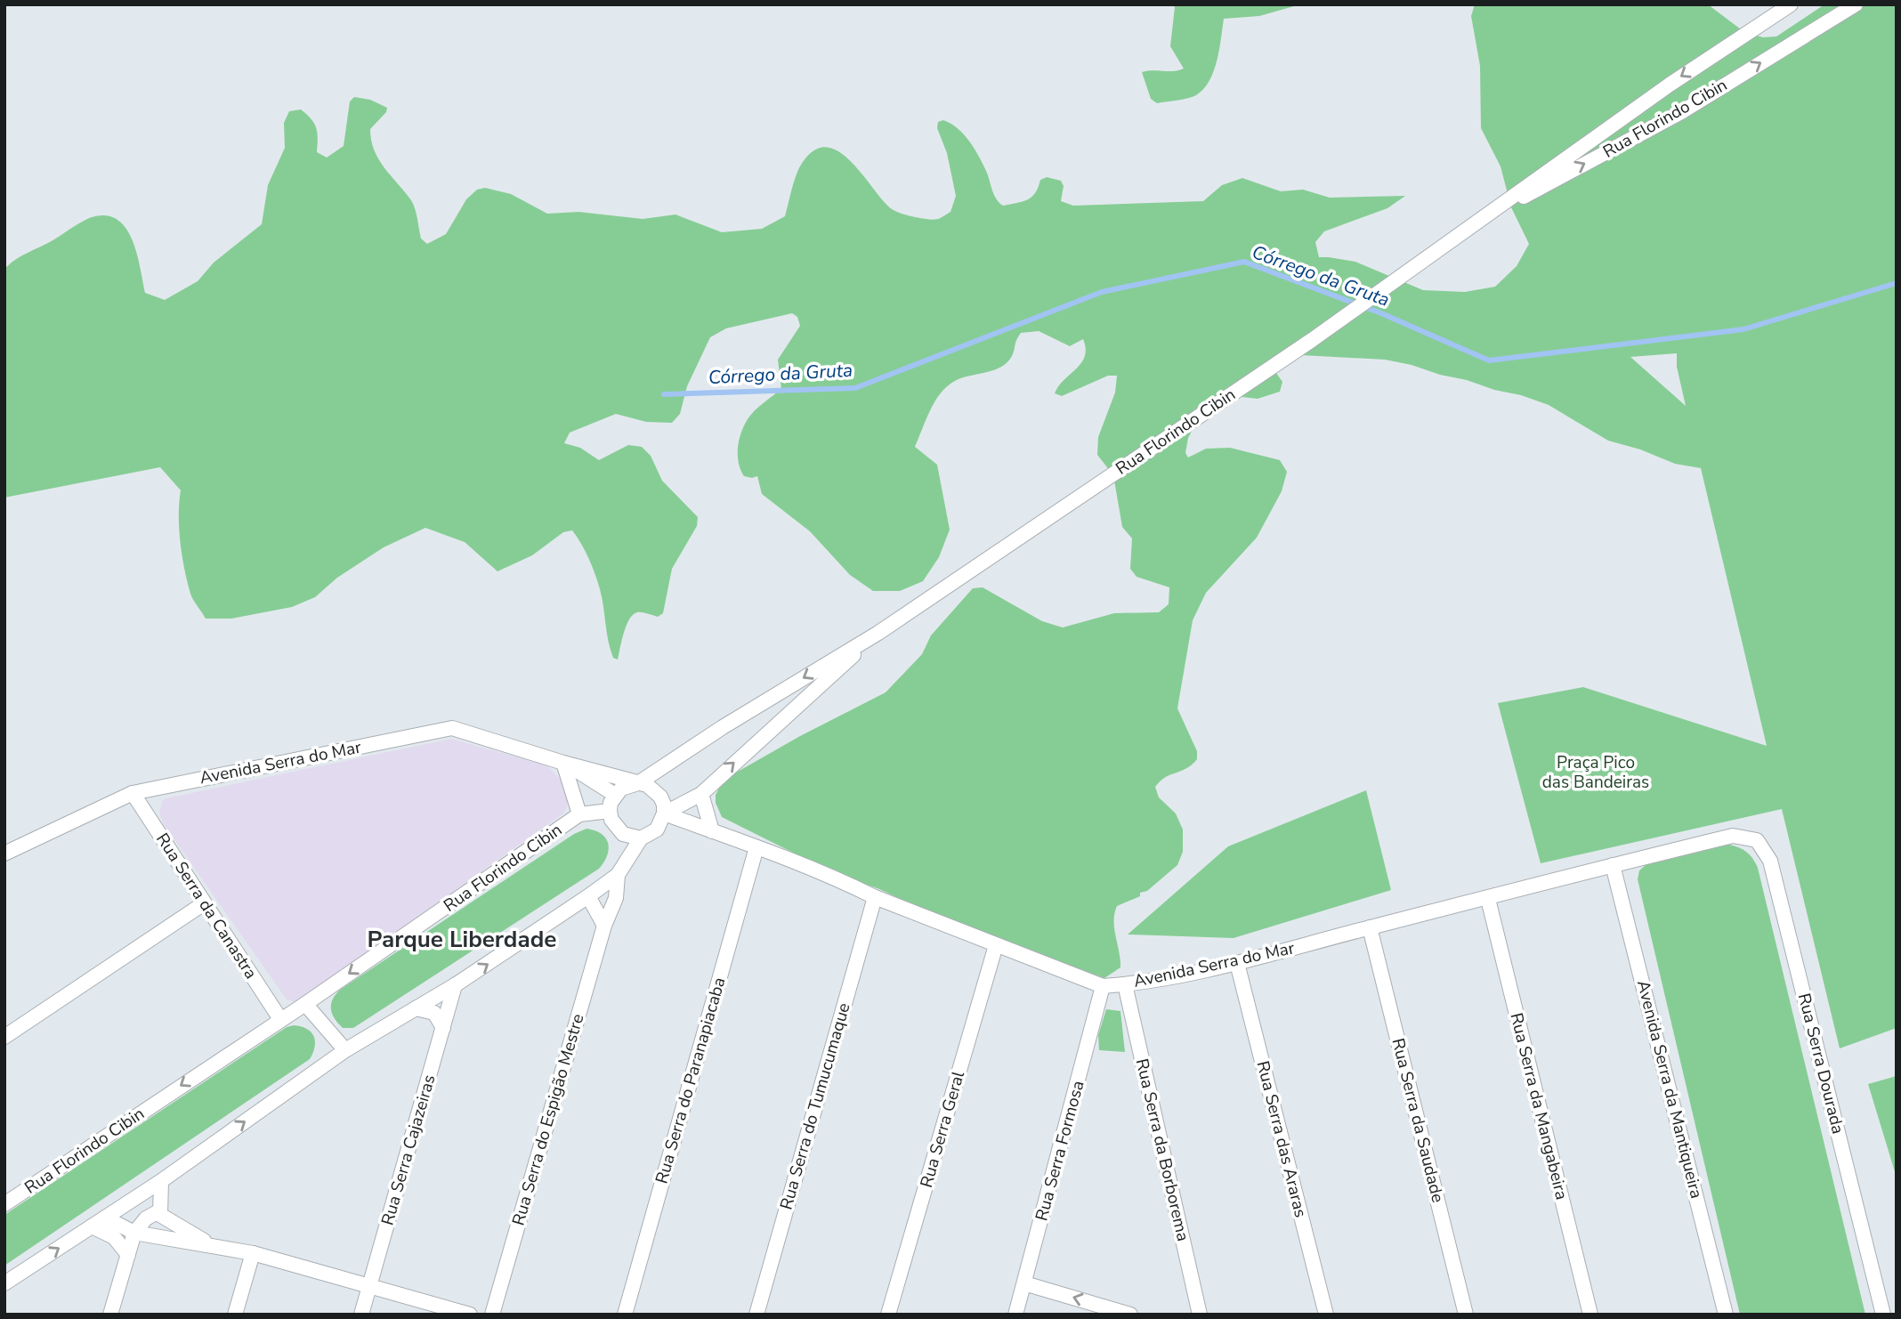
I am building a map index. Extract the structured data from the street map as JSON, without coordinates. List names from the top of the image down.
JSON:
{
  "streets": {
    "street": [
      "Rua Florindo Cibin",
      "Avenida Serra do Mar",
      "Rua Serra da Canastra",
      "Rua Serra Dourada",
      "Rua Serra do Paranapiacaba",
      "Avenida Serra da Mantiqueira",
      "Rua Serra do Tumucumaque",
      "Rua Serra da Mangabeira",
      "Rua Serra do Espigão Mestre",
      "Rua Serra da Saudade",
      "Rua Serra Geral",
      "Rua Serra das Araras",
      "Rua Serra Cajazeiras",
      "Rua Serra da Borborema",
      "Rua Serra Formosa"
    ]
  },
  "crossings": [
    ["Rua Florindo Cibin", "Avenida Serra do Mar"],
    ["Rua Florindo Cibin", "Rua Serra da Canastra"],
    ["Avenida Serra do Mar", "Rua Serra da Canastra"],
    ["Avenida Serra do Mar", "Rua Serra Dourada"],
    ["Avenida Serra do Mar", "Rua Serra do Paranapiacaba"],
    ["Avenida Serra do Mar", "Avenida Serra da Mantiqueira"],
    ["Avenida Serra do Mar", "Rua Serra do Tumucumaque"],
    ["Avenida Serra do Mar", "Rua Serra da Mangabeira"],
    ["Avenida Serra do Mar", "Rua Serra da Saudade"],
    ["Avenida Serra do Mar", "Rua Serra Geral"],
    ["Avenida Serra do Mar", "Rua Serra das Araras"],
    ["Avenida Serra do Mar", "Rua Serra da Borborema"],
    ["Avenida Serra do Mar", "Rua Serra Formosa"]
  ],
  "districts": ["Parque Liberdade"],
  "water": ["Córrego da Gruta"],
  "parks": ["Praça Pico das Bandeiras"]
}
